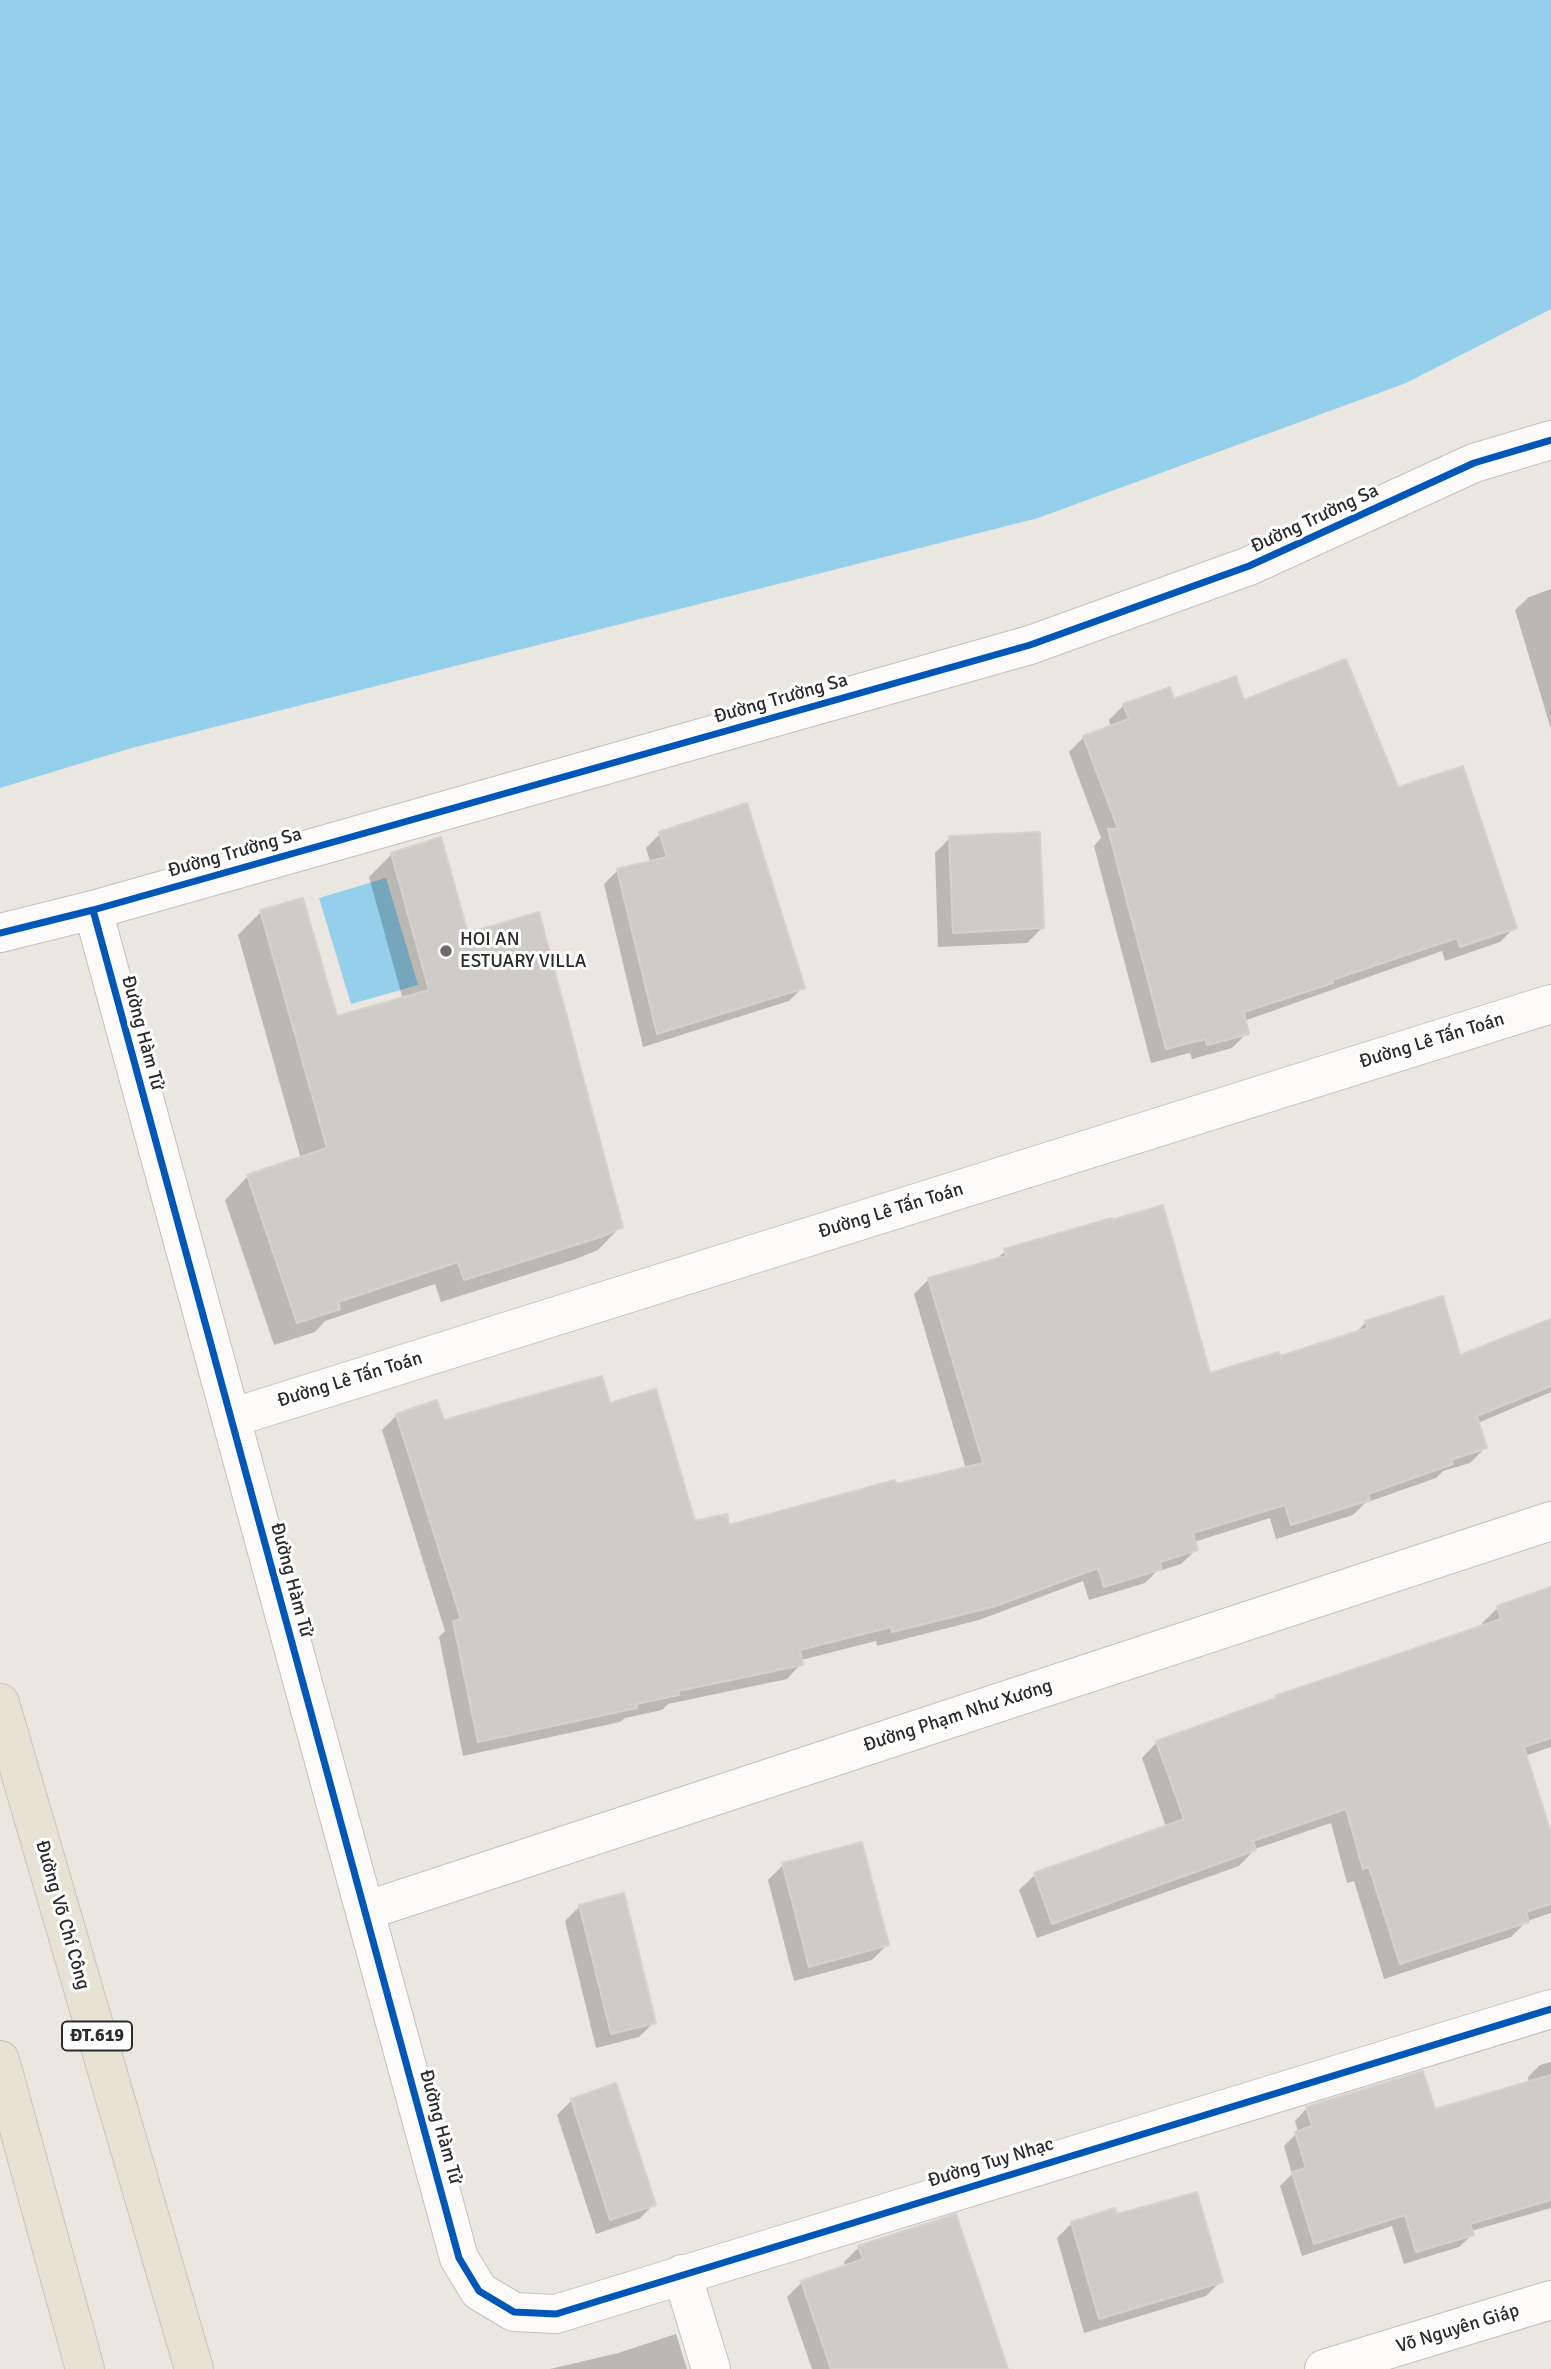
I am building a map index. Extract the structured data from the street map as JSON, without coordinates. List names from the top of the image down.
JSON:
{
  "streets": {
    "main road": ["Đường Võ Chí Công", "ĐT.619"],
    "street": [
      "Đường Trường Sa",
      "Đường Hàm Tử",
      "Đường Lê Tấn Toán",
      "Đường Phạm Như Xương",
      "Đường Tuy Nhạc",
      "Võ Nguyên Giáp"
    ]
  },
  "crossings": [
    ["Đường Trường Sa", "Đường Hàm Tử"],
    ["Đường Hàm Tử", "Đường Lê Tấn Toán"],
    ["Đường Hàm Tử", "Đường Phạm Như Xương"],
    ["Đường Hàm Tử", "Đường Tuy Nhạc"]
  ],
  "places": ["HOI AN ESTUARY VILLA"]
}
